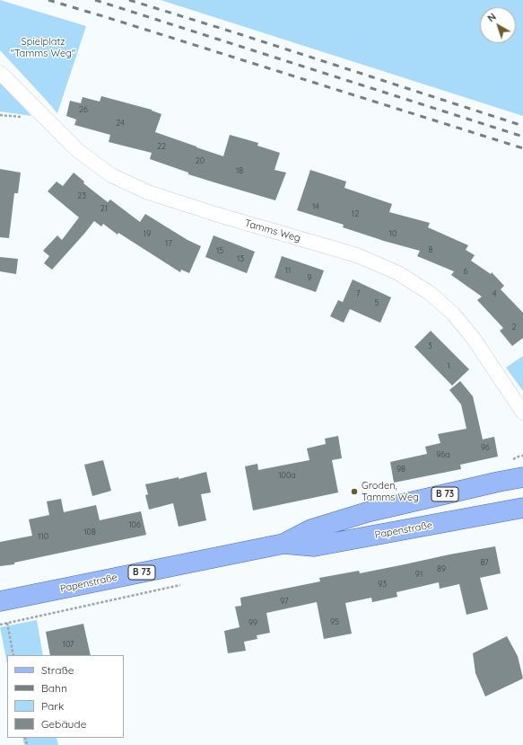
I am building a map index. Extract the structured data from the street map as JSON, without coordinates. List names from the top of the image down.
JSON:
{
  "streets": {
    "main road": ["B 73", "Papenstraße"],
    "street": ["Tamms Weg"]
  },
  "parks": ["Spielplatz \"Tamms Weg\""],
  "places": ["Groden, Tamms Weg"],
  "house_numbers": [
    "26",
    "24",
    "22",
    "20",
    "18",
    "23",
    "14",
    "21",
    "12",
    "19",
    "10",
    "17",
    "8",
    "15",
    "13",
    "11",
    "6",
    "9",
    "7",
    "4",
    "5",
    "2",
    "3",
    "1",
    "96",
    "96a",
    "98",
    "100a",
    "106",
    "108",
    "110",
    "87",
    "89",
    "91",
    "93",
    "97",
    "95",
    "99",
    "107"
  ],
  "legend": [
    "Straße",
    "Bahn",
    "Park",
    "Gebäude"
  ],
  "north": "top left"
}
